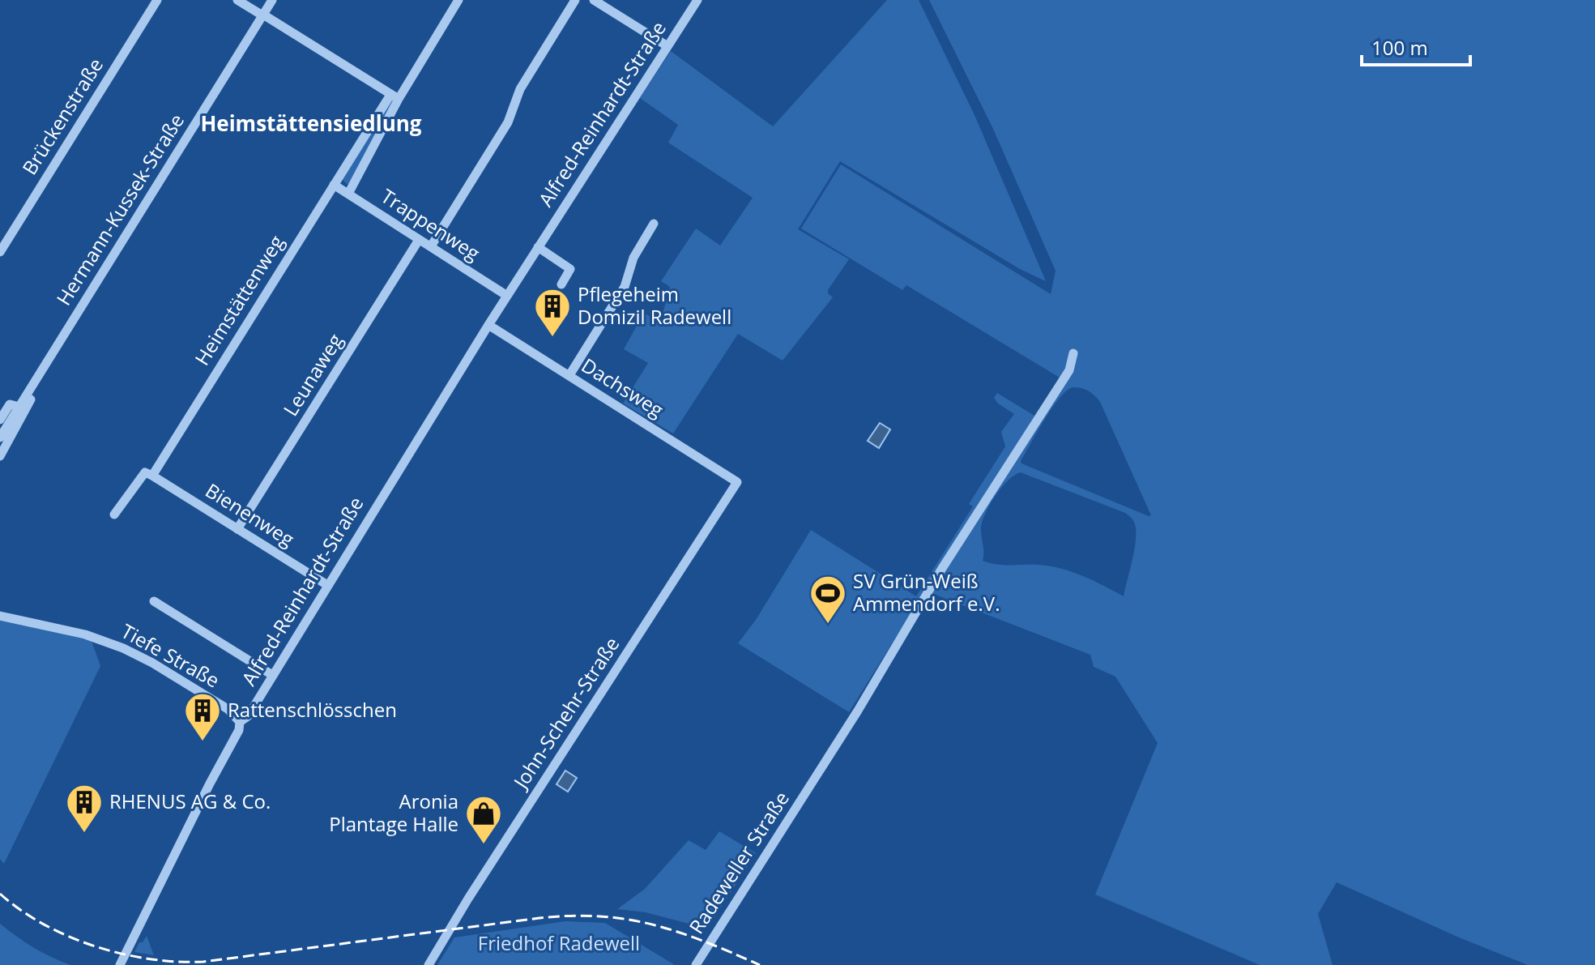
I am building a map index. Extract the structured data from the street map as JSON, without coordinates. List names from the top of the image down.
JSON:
{
  "streets": {
    "street": [
      "Alfred-Reinhardt-Straße",
      "Brückenstraße",
      "Hermann-Kussek-Straße",
      "Trappenweg",
      "Heimstättenweg",
      "Leunaweg",
      "Dachsweg",
      "Bienenweg",
      "Tiefe Straße",
      "John-Schehr-Straße",
      "Radeweller Straße"
    ]
  },
  "crossings": [
    ["Alfred-Reinhardt-Straße", "Trappenweg"],
    ["Alfred-Reinhardt-Straße", "Dachsweg"],
    ["Alfred-Reinhardt-Straße", "Bienenweg"],
    ["Alfred-Reinhardt-Straße", "Tiefe Straße"],
    ["Trappenweg", "Heimstättenweg"],
    ["Trappenweg", "Leunaweg"],
    ["Heimstättenweg", "Bienenweg"],
    ["Leunaweg", "Bienenweg"],
    ["Dachsweg", "John-Schehr-Straße"]
  ],
  "districts": ["Heimstättensiedlung"],
  "parks": ["Friedhof Radewell"],
  "places": {
    "building": ["Pflegeheim Domizil Radewell", "Rattenschlösschen", "RHENUS AG & Co."],
    "sports": ["SV Grün-Weiß Ammendorf e.V."],
    "shop": ["Aronia Plantage Halle"]
  },
  "scale_bar": "100 m"
}
